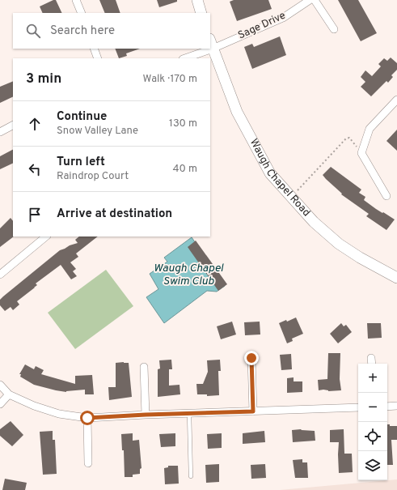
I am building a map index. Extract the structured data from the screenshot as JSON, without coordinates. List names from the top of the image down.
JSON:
{
  "streets": {
    "main road": ["Waugh Chapel Road"],
    "street": ["Sage Drive"]
  },
  "crossings": [
    ["Sage Drive", "Waugh Chapel Road"]
  ],
  "water": ["Waugh Chapel Swim Club"],
  "page": {
    "search": "Search here",
    "heading": ["3 min", "Walk · 170 m"],
    "list": [
      ["Continue", "Snow Valley Lane", "130 m"],
      ["Turn left", "Raindrop Court", "40 m"],
      "Arrive at destination"
    ],
    "map_buttons": ["+", "−"]
  }
}
